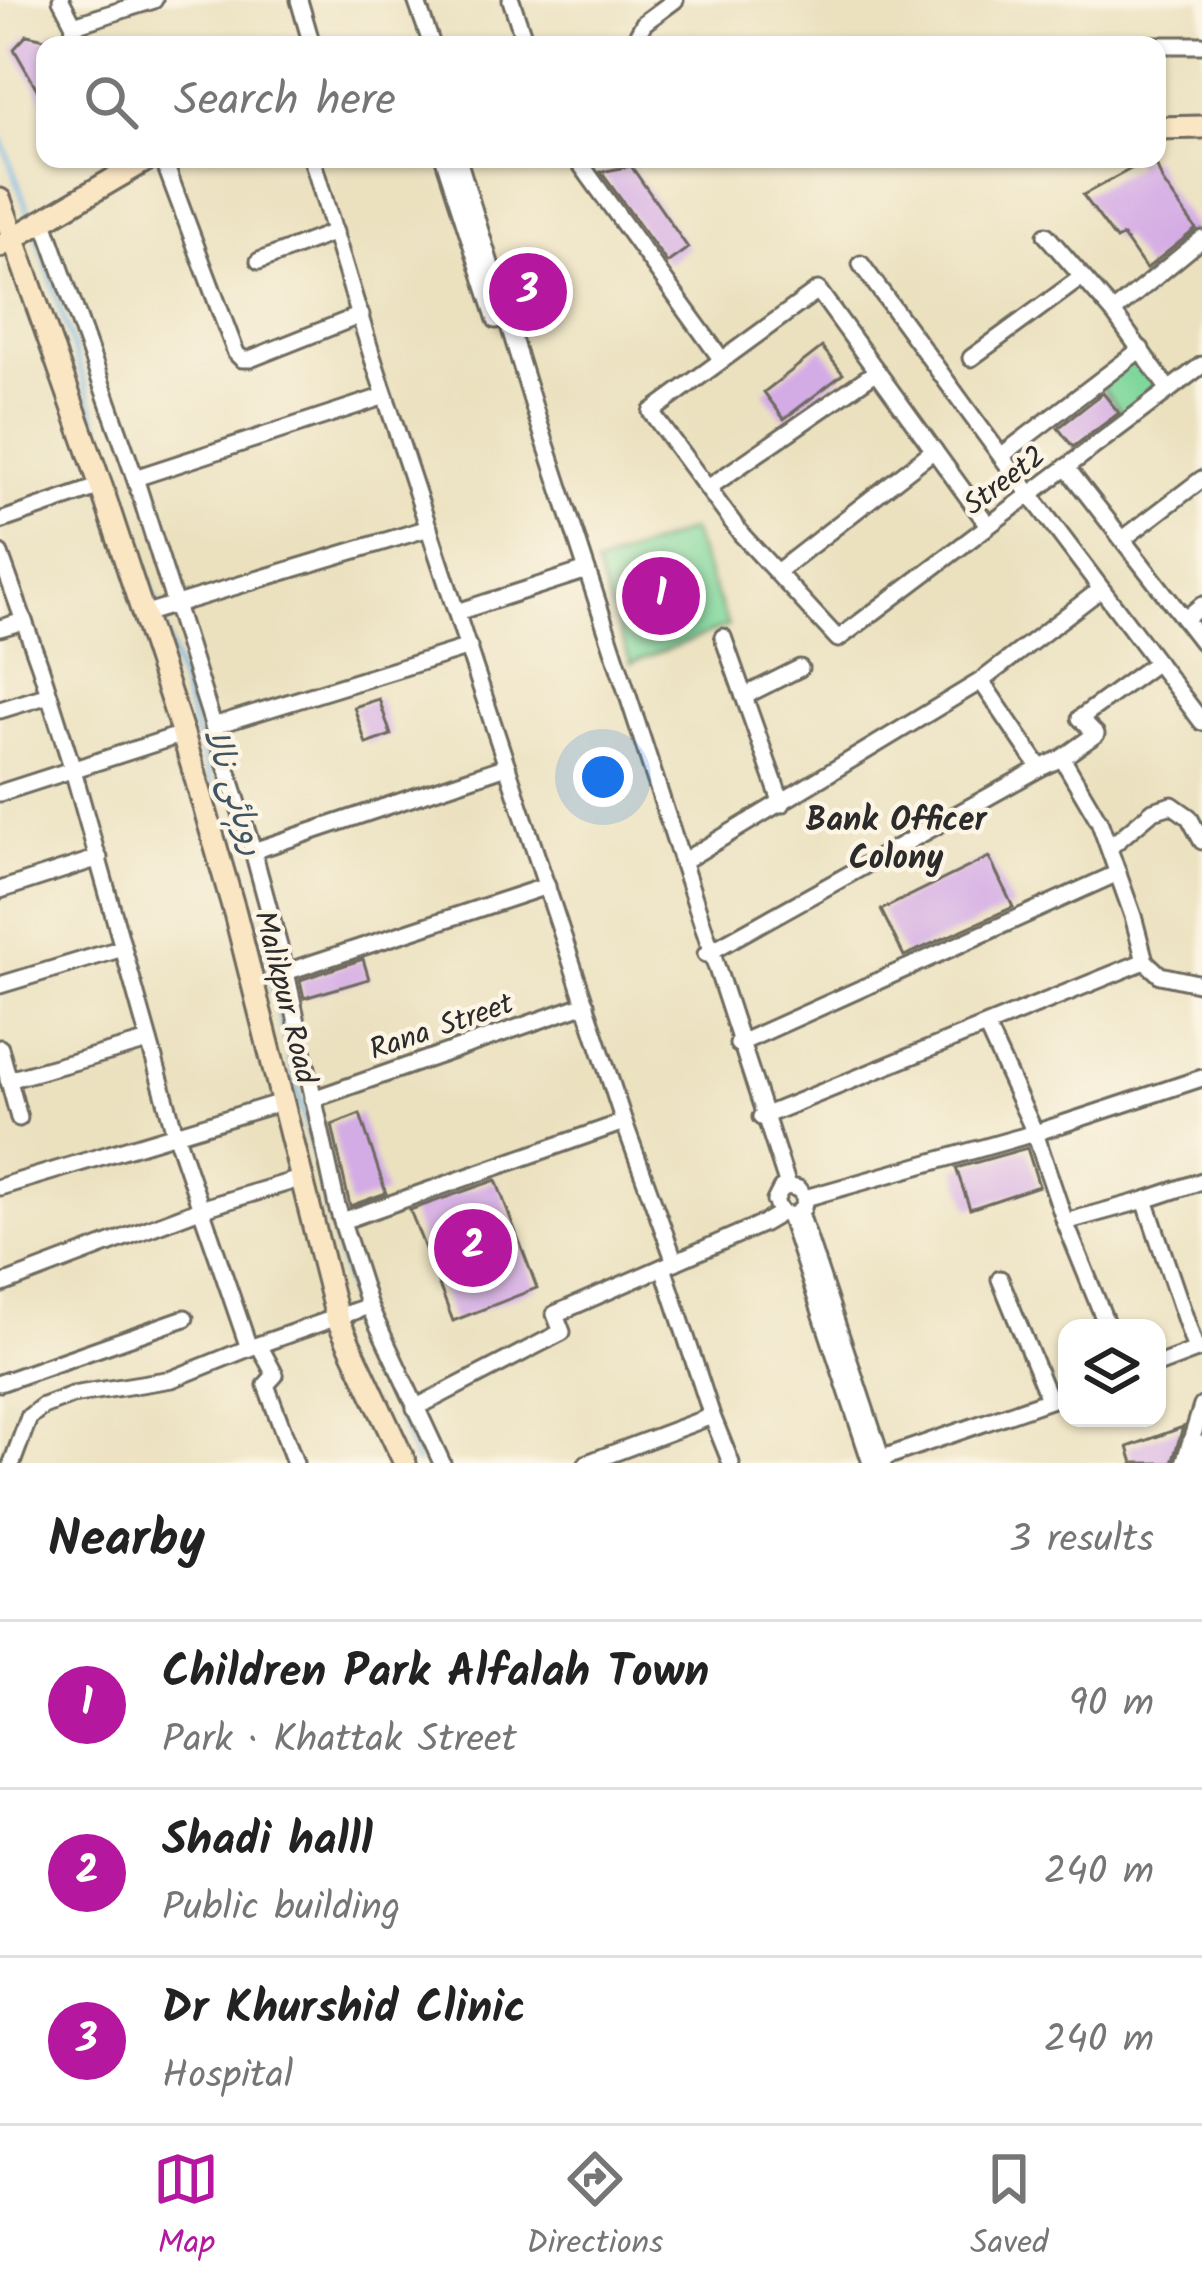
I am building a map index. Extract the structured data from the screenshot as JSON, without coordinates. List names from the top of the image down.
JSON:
{
  "streets": {
    "street": ["Street2", "Malikpur Road", "Rana Street"]
  },
  "districts": ["Bank Officer Colony"],
  "water": ["روہائی نالا"],
  "page": {
    "search": "Search here",
    "pins": ["3", "1", "2"],
    "heading": ["Nearby", "3 results"],
    "list": [
      {
        "mark": "1",
        "name": "Children Park Alfalah Town",
        "note": "Park · Khattak Street",
        "value": "90 m"
      },
      {
        "mark": "2",
        "name": "Shadi halll",
        "note": "Public building",
        "value": "240 m"
      },
      {
        "mark": "3",
        "name": "Dr Khurshid Clinic",
        "note": "Hospital",
        "value": "240 m"
      }
    ],
    "nav": ["Map", "Directions", "Saved"]
  }
}
